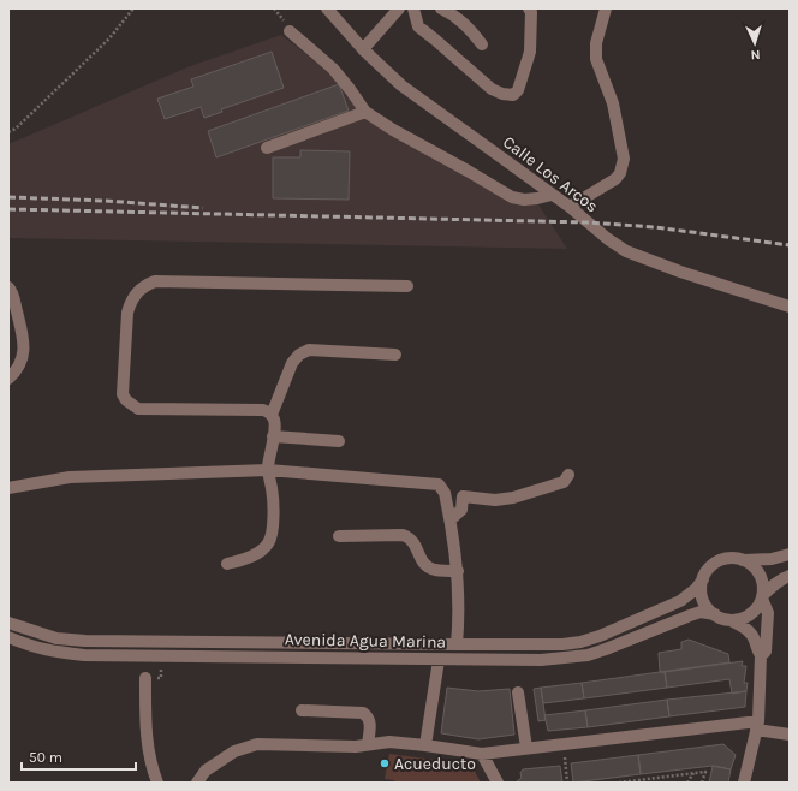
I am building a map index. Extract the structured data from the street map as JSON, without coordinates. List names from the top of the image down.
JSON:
{
  "streets": {
    "street": ["Calle Los Arcos", "Avenida Agua Marina"]
  },
  "places": ["Acueducto"],
  "scale_bar": "50 m",
  "north": "bottom"
}
